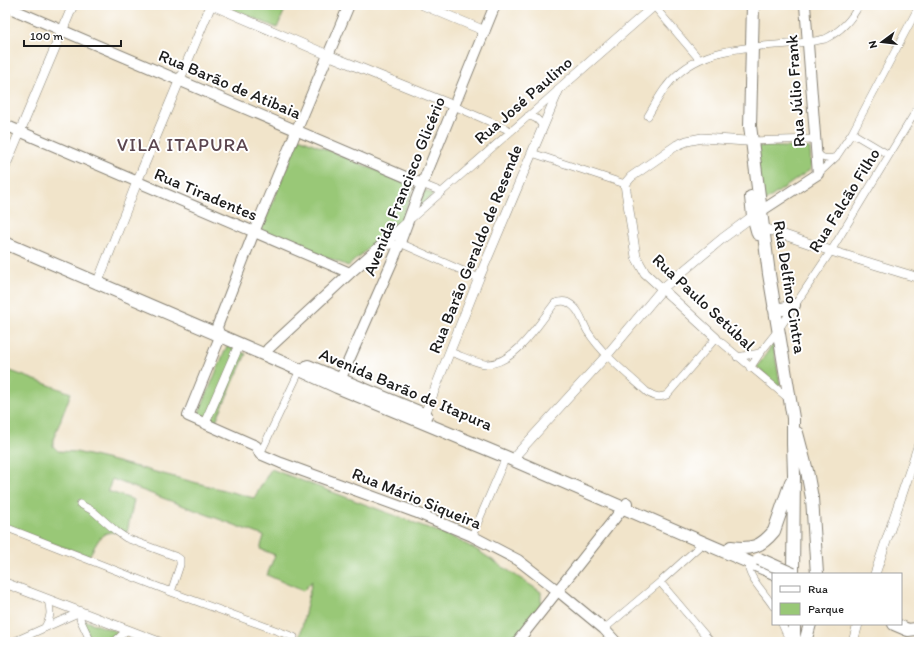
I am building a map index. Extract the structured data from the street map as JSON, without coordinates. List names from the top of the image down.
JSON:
{
  "streets": {
    "main road": [
      "Rua Barão de Atibaia",
      "Rua Júlio Frank",
      "Rua José Paulino",
      "Avenida Francisco Glicério",
      "Rua Tiradentes",
      "Rua Delfino Cintra",
      "Avenida Barão de Itapura",
      "Rua Mário Siqueira"
    ],
    "street": ["Rua Falcão Filho", "Rua Barão Geraldo de Resende", "Rua Paulo Setúbal"]
  },
  "crossings": [
    ["Rua Barão de Atibaia", "Rua José Paulino"],
    ["Rua Barão de Atibaia", "Avenida Francisco Glicério"],
    ["Rua José Paulino", "Avenida Francisco Glicério"],
    ["Rua José Paulino", "Rua Tiradentes"],
    ["Rua José Paulino", "Rua Barão Geraldo de Resende"],
    ["Rua José Paulino", "Avenida Barão de Itapura"],
    ["Avenida Francisco Glicério", "Avenida Barão de Itapura"],
    ["Rua Falcão Filho", "Rua Delfino Cintra"],
    ["Rua Falcão Filho", "Rua Paulo Setúbal"],
    ["Rua Barão Geraldo de Resende", "Avenida Barão de Itapura"],
    ["Rua Delfino Cintra", "Rua Paulo Setúbal"],
    ["Avenida Barão de Itapura", "Rua Mário Siqueira"]
  ],
  "districts": ["VILA ITAPURA"],
  "legend": ["Rua", "Parque"],
  "scale_bar": "100 m",
  "north": "left"
}
